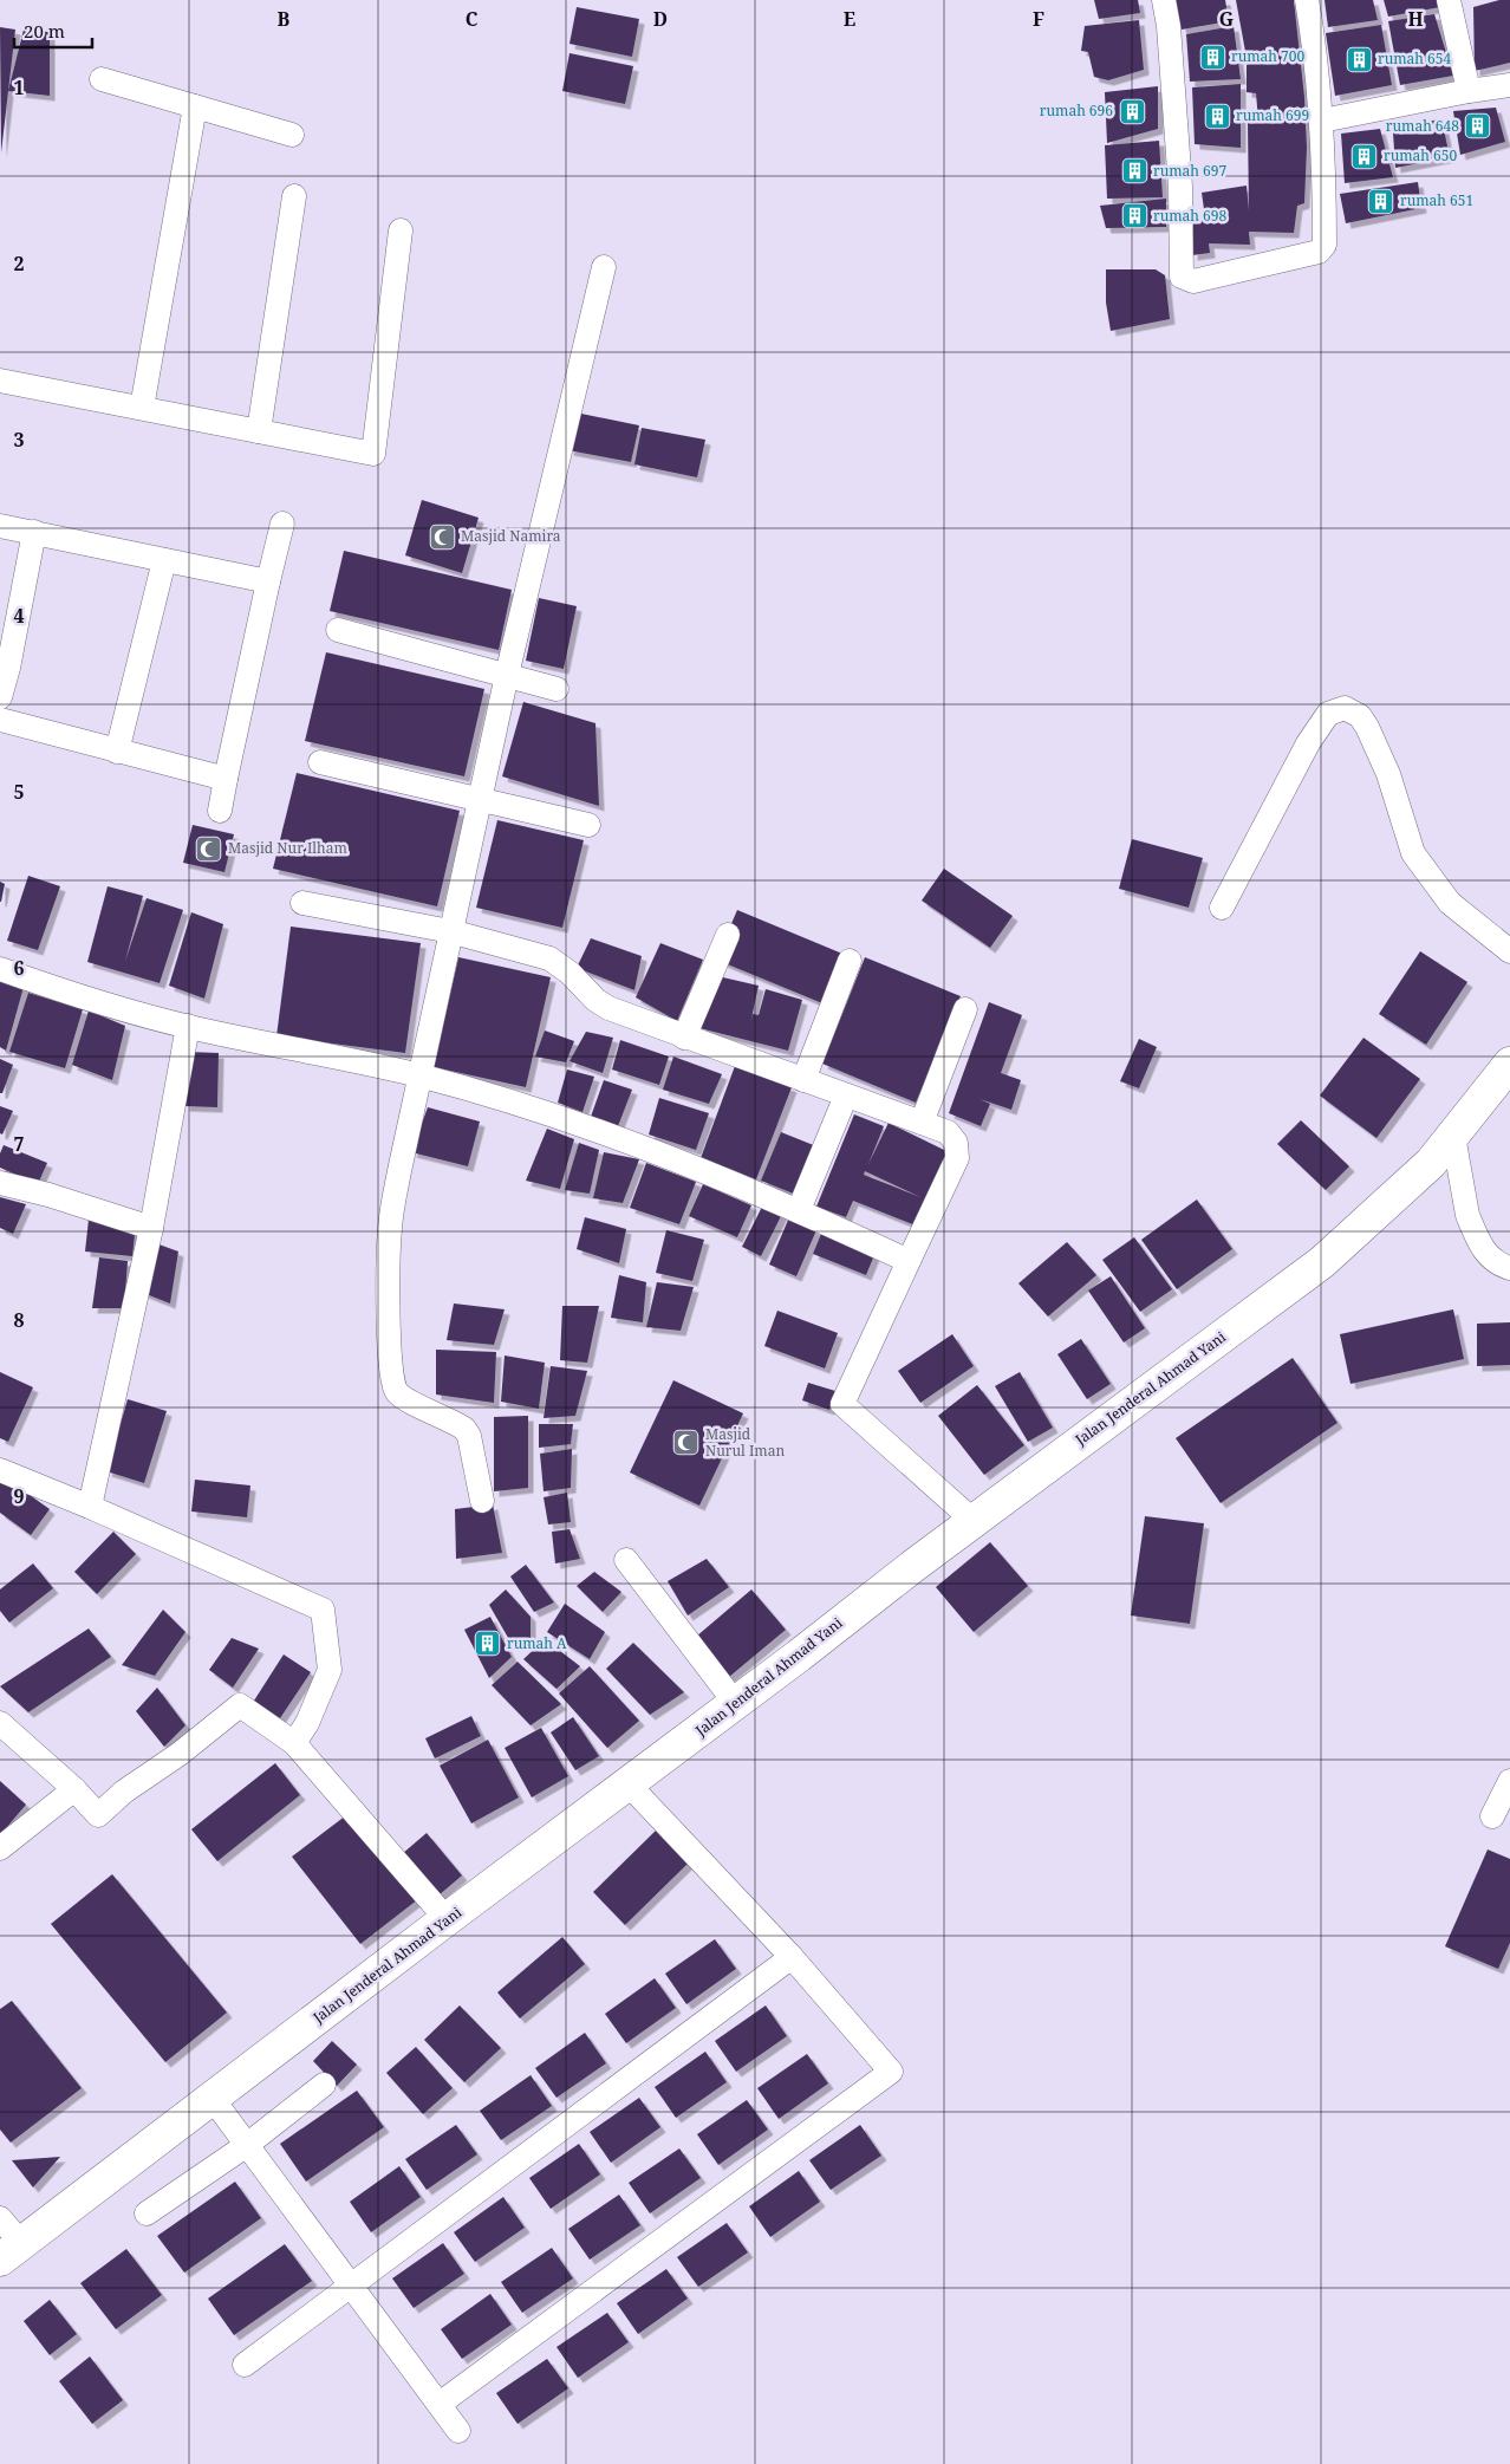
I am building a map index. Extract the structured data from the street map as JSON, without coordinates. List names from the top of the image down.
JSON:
{
  "streets": {
    "highway": ["Jalan Jenderal Ahmad Yani"]
  },
  "places": {
    "building": [
      "rumah 700",
      "rumah 654",
      "rumah 696",
      "rumah 699",
      "rumah 648",
      "rumah 650",
      "rumah 697",
      "rumah 651",
      "rumah 698",
      "rumah A"
    ],
    "mosque": ["Masjid Namira", "Masjid Nur Ilham", "Masjid Nurul Iman"]
  },
  "scale_bar": "20 m",
  "grid": {
    "columns": [
      "B",
      "C",
      "D",
      "E",
      "F",
      "G",
      "H"
    ],
    "rows": [
      "1",
      "2",
      "3",
      "4",
      "5",
      "6",
      "7",
      "8",
      "9"
    ]
  }
}
